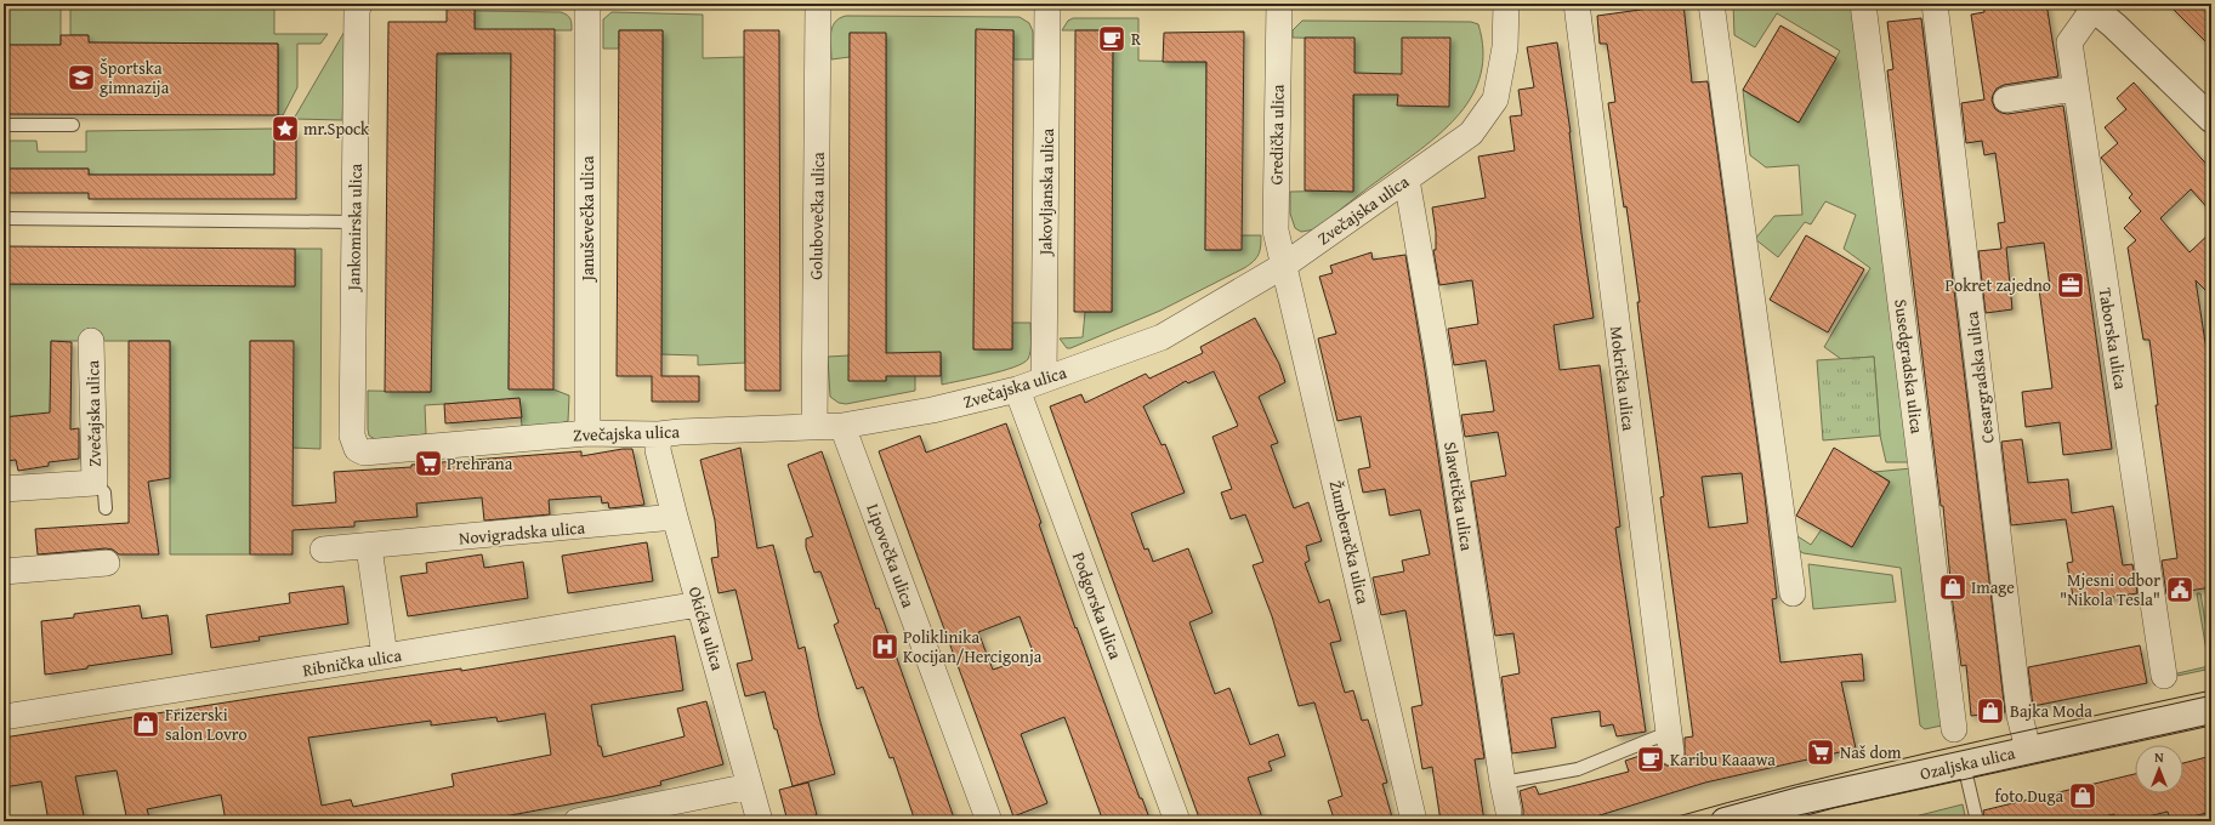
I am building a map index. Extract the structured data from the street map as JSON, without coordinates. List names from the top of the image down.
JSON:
{
  "streets": {
    "main road": ["Ozaljska ulica"],
    "street": [
      "Gredička ulica",
      "Jakovljanska ulica",
      "Zvečajska ulica",
      "Golubovečka ulica",
      "Januševečka ulica",
      "Jankomirska ulica",
      "Taborska ulica",
      "Susedgradska ulica",
      "Cesargradska ulica",
      "Mokrička ulica",
      "Slavetička ulica",
      "Novigradska ulica",
      "Žumberačka ulica",
      "Lipovečka ulica",
      "Podgorska ulica",
      "Okićka ulica",
      "Ribnička ulica"
    ]
  },
  "crossings": [
    ["Gredička ulica", "Zvečajska ulica"],
    ["Gredička ulica", "Žumberačka ulica"],
    ["Jakovljanska ulica", "Zvečajska ulica"],
    ["Zvečajska ulica", "Golubovečka ulica"],
    ["Zvečajska ulica", "Januševečka ulica"],
    ["Zvečajska ulica", "Jankomirska ulica"],
    ["Zvečajska ulica", "Slavetička ulica"],
    ["Zvečajska ulica", "Žumberačka ulica"],
    ["Zvečajska ulica", "Lipovečka ulica"],
    ["Zvečajska ulica", "Podgorska ulica"],
    ["Zvečajska ulica", "Okićka ulica"],
    ["Cesargradska ulica", "Ozaljska ulica"],
    ["Novigradska ulica", "Okićka ulica"],
    ["Okićka ulica", "Ribnička ulica"]
  ],
  "places": {
    "cafe": ["R", "Karibu Kaaawa"],
    "school or university": ["Športska gimnazija"],
    "place": ["mr.Spock"],
    "office": ["Pokret zajedno"],
    "supermarket": ["Prehrana", "Naš dom"],
    "shop": [
      "Image",
      "Bajka Moda",
      "Frizerski salon Lovro",
      "foto Duga"
    ],
    "public building": ["Mjesni odbor \"Nikola Tesla\""],
    "hospital": ["Poliklinika Kocijan/Hercigonja"]
  },
  "north": "top"
}
